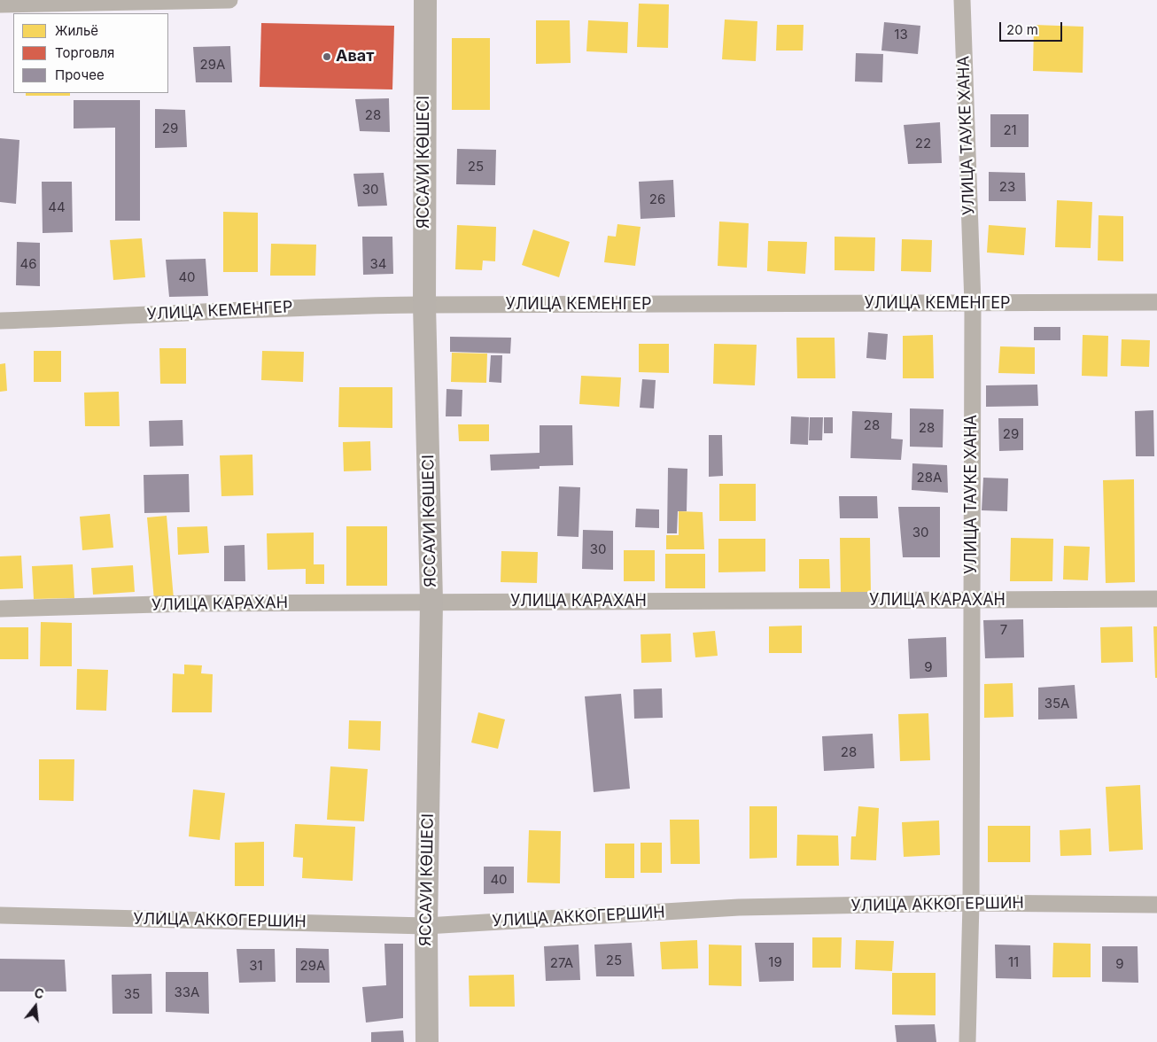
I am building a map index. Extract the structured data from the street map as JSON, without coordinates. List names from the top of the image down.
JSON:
{
  "streets": {
    "main road": ["ЯССАУИ КӨШЕСІ"],
    "street": [
      "УЛИЦА ТАУКЕ ХАНА",
      "УЛИЦА КЕМЕНГЕР",
      "УЛИЦА КАРАХАН",
      "УЛИЦА АККОГЕРШИН"
    ]
  },
  "crossings": [
    ["УЛИЦА ТАУКЕ ХАНА", "УЛИЦА КЕМЕНГЕР"],
    ["УЛИЦА ТАУКЕ ХАНА", "УЛИЦА КАРАХАН"],
    ["УЛИЦА ТАУКЕ ХАНА", "УЛИЦА АККОГЕРШИН"],
    ["ЯССАУИ КӨШЕСІ", "УЛИЦА КЕМЕНГЕР"],
    ["ЯССАУИ КӨШЕСІ", "УЛИЦА КАРАХАН"],
    ["ЯССАУИ КӨШЕСІ", "УЛИЦА АККОГЕРШИН"]
  ],
  "places": ["Ават"],
  "house_numbers": [
    "13",
    "29А",
    "28",
    "29",
    "21",
    "22",
    "25",
    "23",
    "30",
    "26",
    "44",
    "46",
    "34",
    "40",
    "28",
    "28",
    "29",
    "28А",
    "30",
    "30",
    "7",
    "9",
    "35А",
    "28",
    "40",
    "25",
    "19",
    "11",
    "27А",
    "9",
    "31",
    "29А",
    "33А",
    "35"
  ],
  "legend": ["Жильё", "Торговля", "Прочее"],
  "scale_bar": "20 m",
  "north": "top"
}
